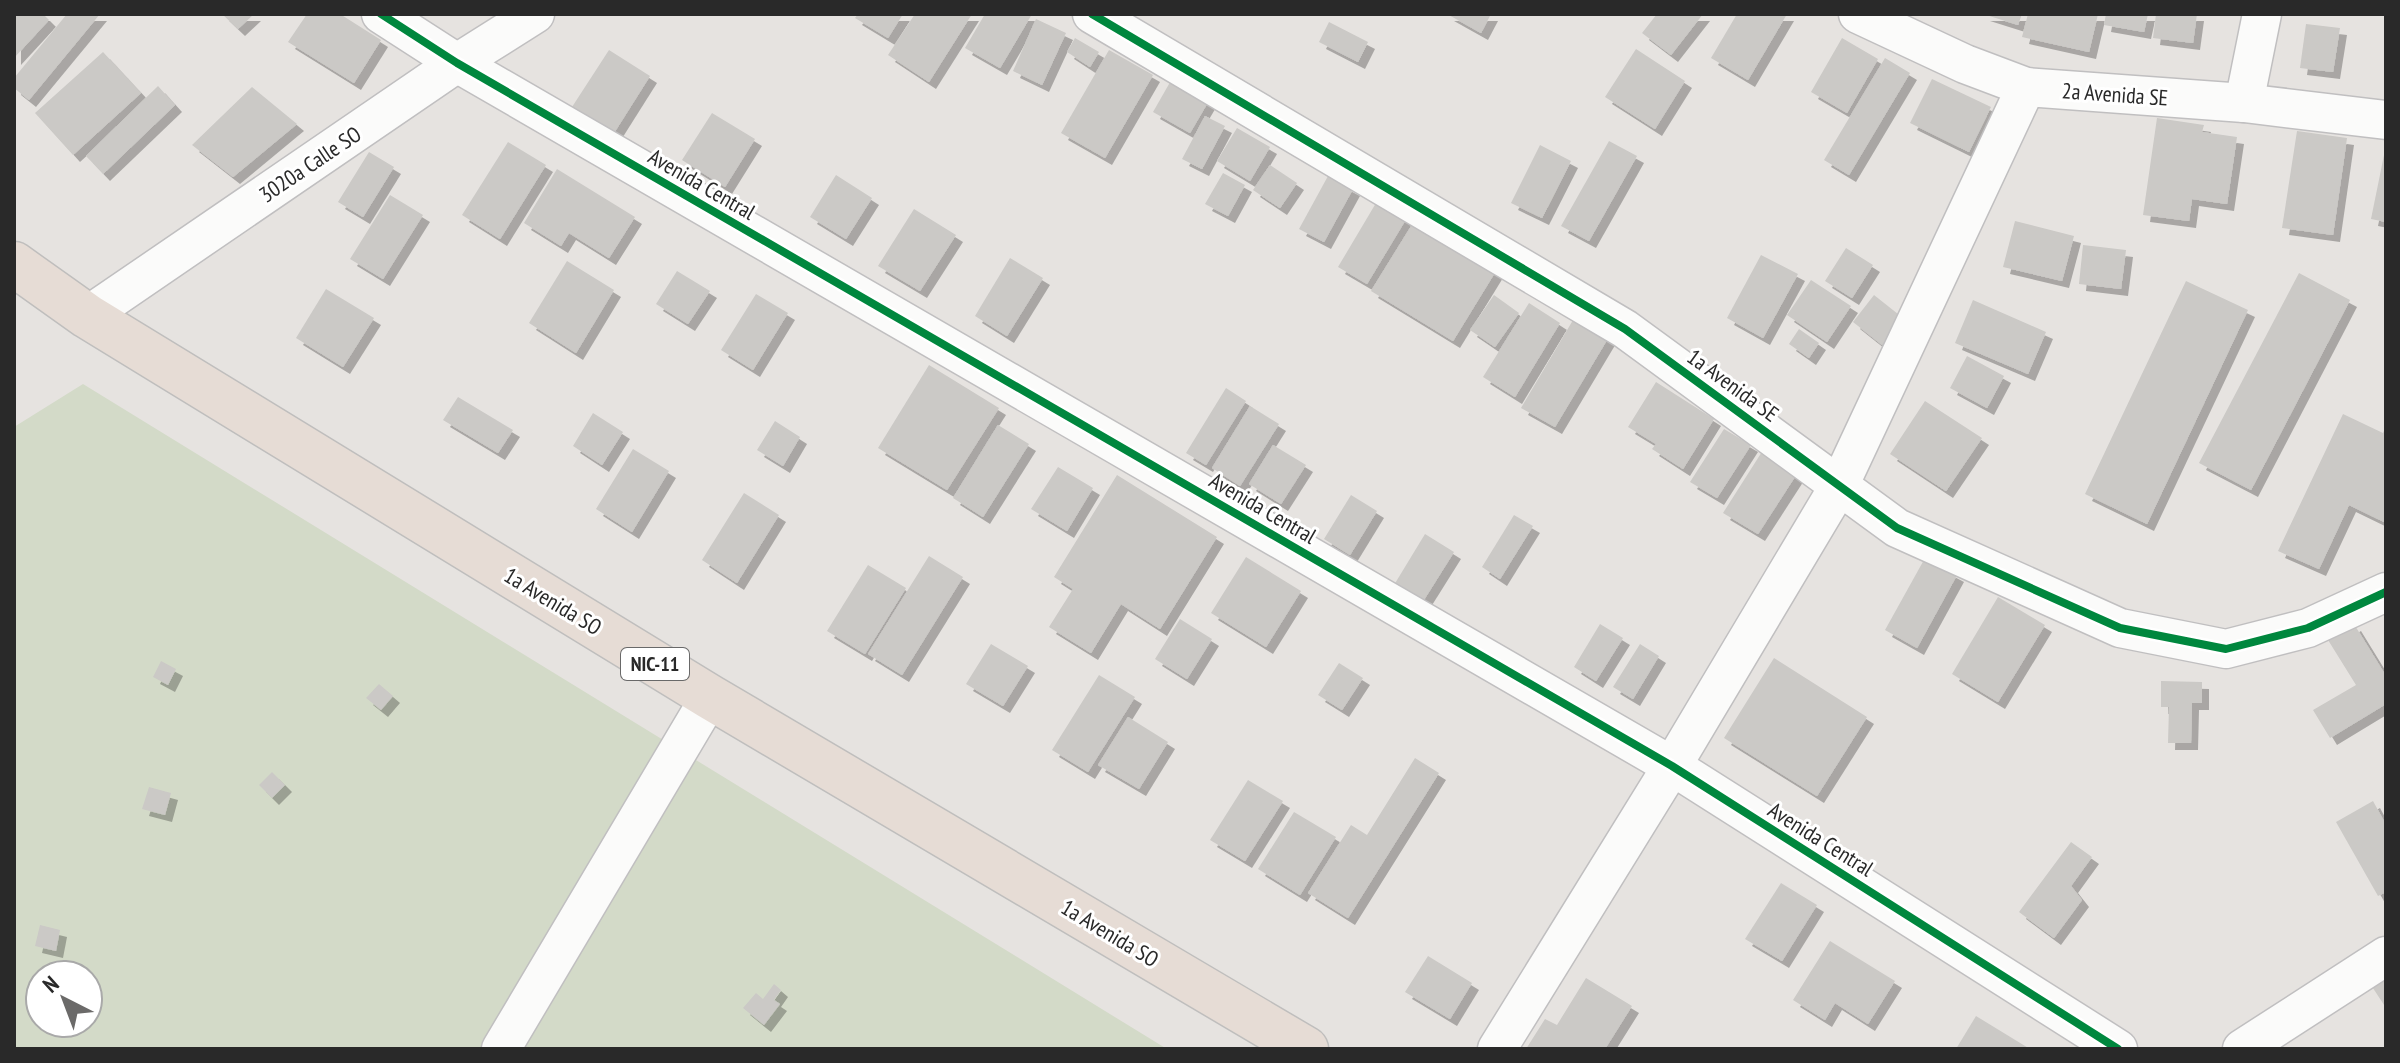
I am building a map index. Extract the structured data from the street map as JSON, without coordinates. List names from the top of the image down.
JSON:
{
  "streets": {
    "highway": ["1a Avenida SO", "NIC-11"],
    "street": [
      "2a Avenida SE",
      "3020a Calle SO",
      "Avenida Central",
      "1a Avenida SE"
    ]
  },
  "crossings": [
    ["3020a Calle SO", "Avenida Central"],
    ["3020a Calle SO", "1a Avenida SO"]
  ],
  "north": "top left"
}
